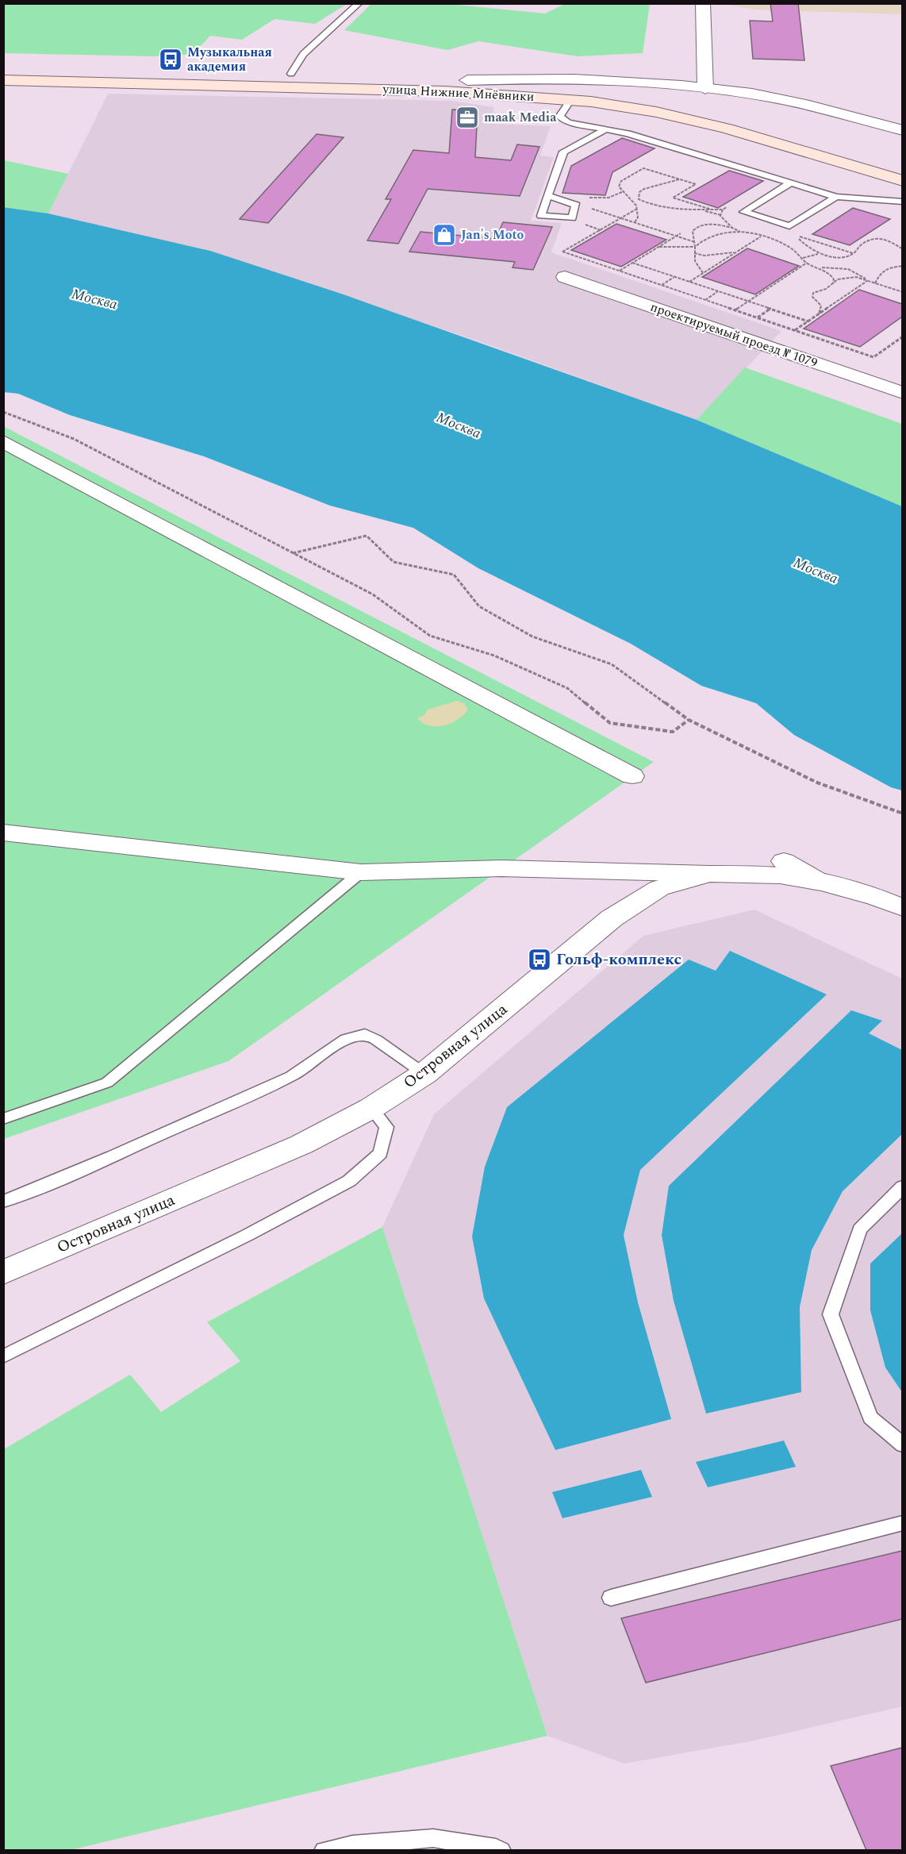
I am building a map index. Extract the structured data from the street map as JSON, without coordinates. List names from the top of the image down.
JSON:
{
  "streets": {
    "main road": ["улица Нижние Мнёвники"],
    "street": ["проектируемый проезд № 1079", "Островная улица"]
  },
  "water": ["Москва"],
  "places": {
    "bus stop": ["Музыкальная академия", "Гольф-комплекс"],
    "office": ["maak Media"],
    "shop": ["Jan's Moto"]
  }
}
